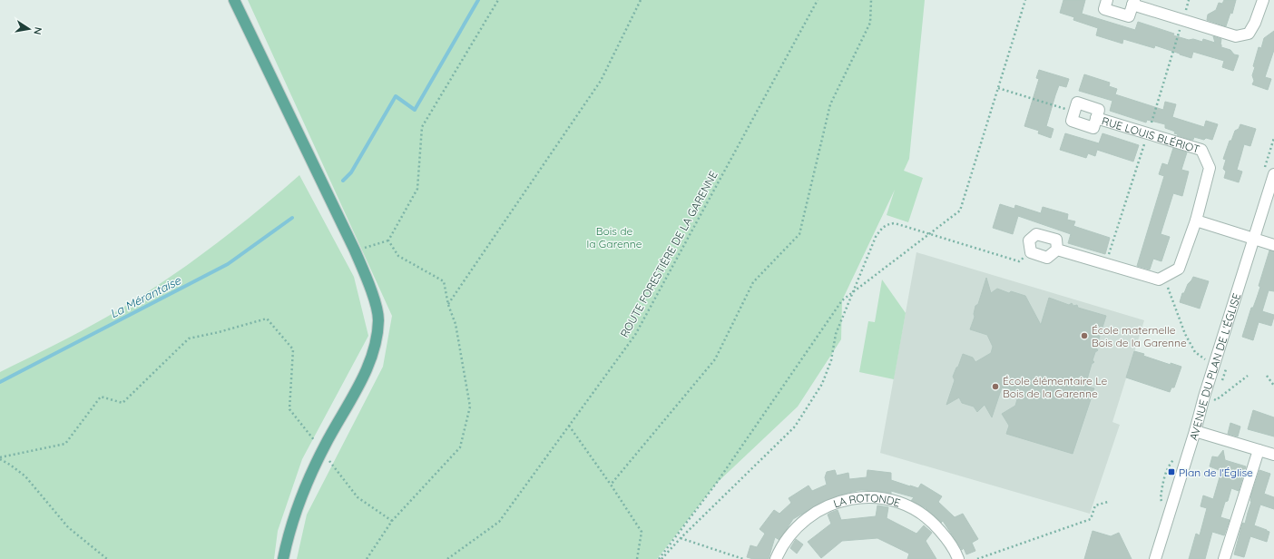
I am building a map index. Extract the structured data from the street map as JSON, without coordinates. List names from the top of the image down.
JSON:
{
  "streets": {
    "street": ["RUE LOUIS BLÉRIOT", "AVENUE DU PLAN DE L'ÉGLISE", "LA ROTONDE"],
    "path": ["ROUTE FORESTIÈRE DE LA GARENNE"]
  },
  "water": ["La Mérantaise"],
  "parks": ["Bois de la Garenne"],
  "places": {
    "other": ["École maternelle Bois de la Garenne", "École élémentaire Le Bois de la Garenne"],
    "transit": ["Plan de l'Église"]
  },
  "north": "right"
}
